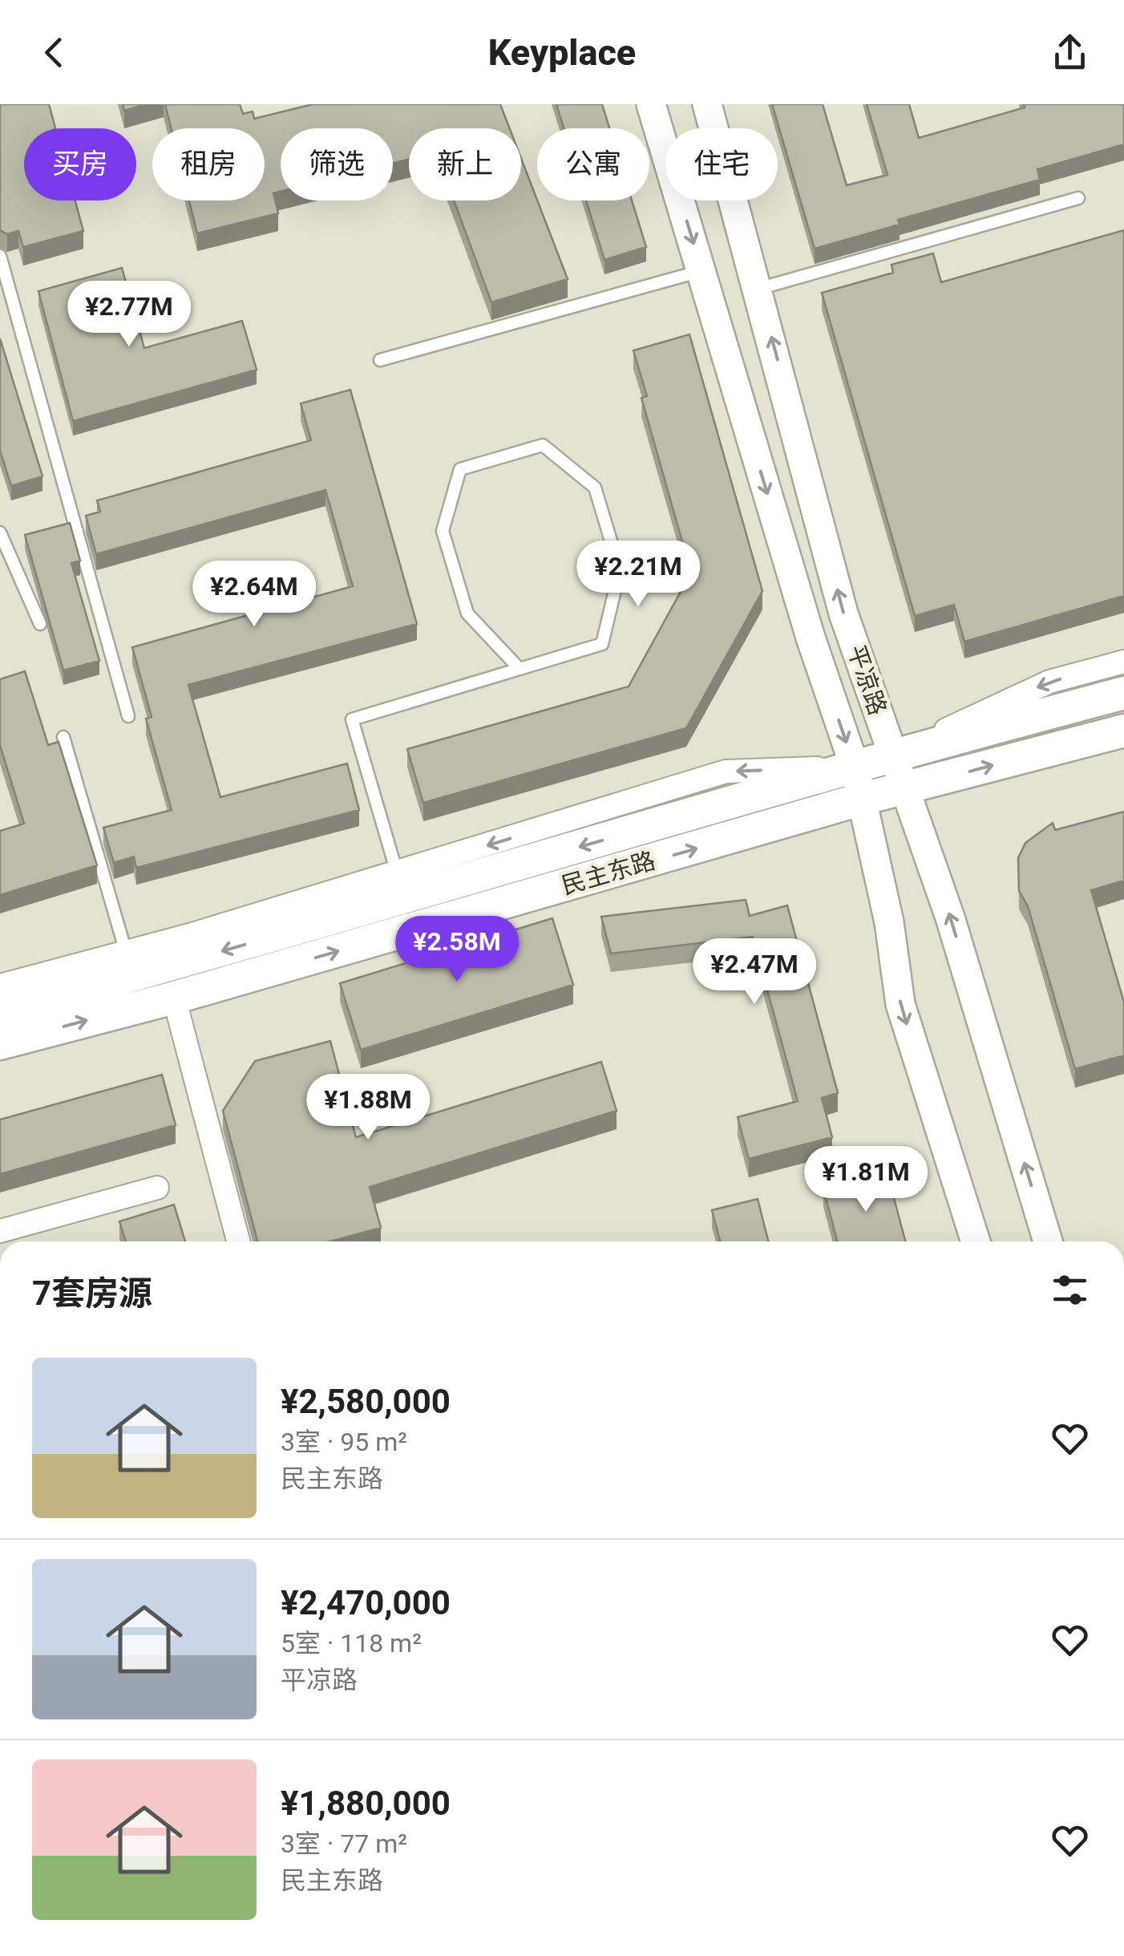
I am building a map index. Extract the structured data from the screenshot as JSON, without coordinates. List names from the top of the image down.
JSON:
{
  "streets": {
    "main road": ["民主东路"],
    "street": ["平凉路"]
  },
  "crossings": [
    ["平凉路", "民主东路"]
  ],
  "page": {
    "header": "Keyplace",
    "chip": [
      "买房",
      "租房",
      "筛选",
      "新上",
      "公寓",
      "住宅"
    ],
    "price": [
      "¥2.77M",
      "¥2.21M",
      "¥2.64M",
      "¥2.58M",
      "¥2.47M",
      "¥1.88M",
      "¥1.81M"
    ],
    "heading": "7套房源",
    "list": [
      {
        "name": "¥2,580,000",
        "note": "3室 · 95 m² · 民主东路"
      },
      {
        "name": "¥2,470,000",
        "note": "5室 · 118 m² · 平凉路"
      },
      {
        "name": "¥1,880,000",
        "note": "3室 · 77 m² · 民主东路"
      }
    ]
  }
}
